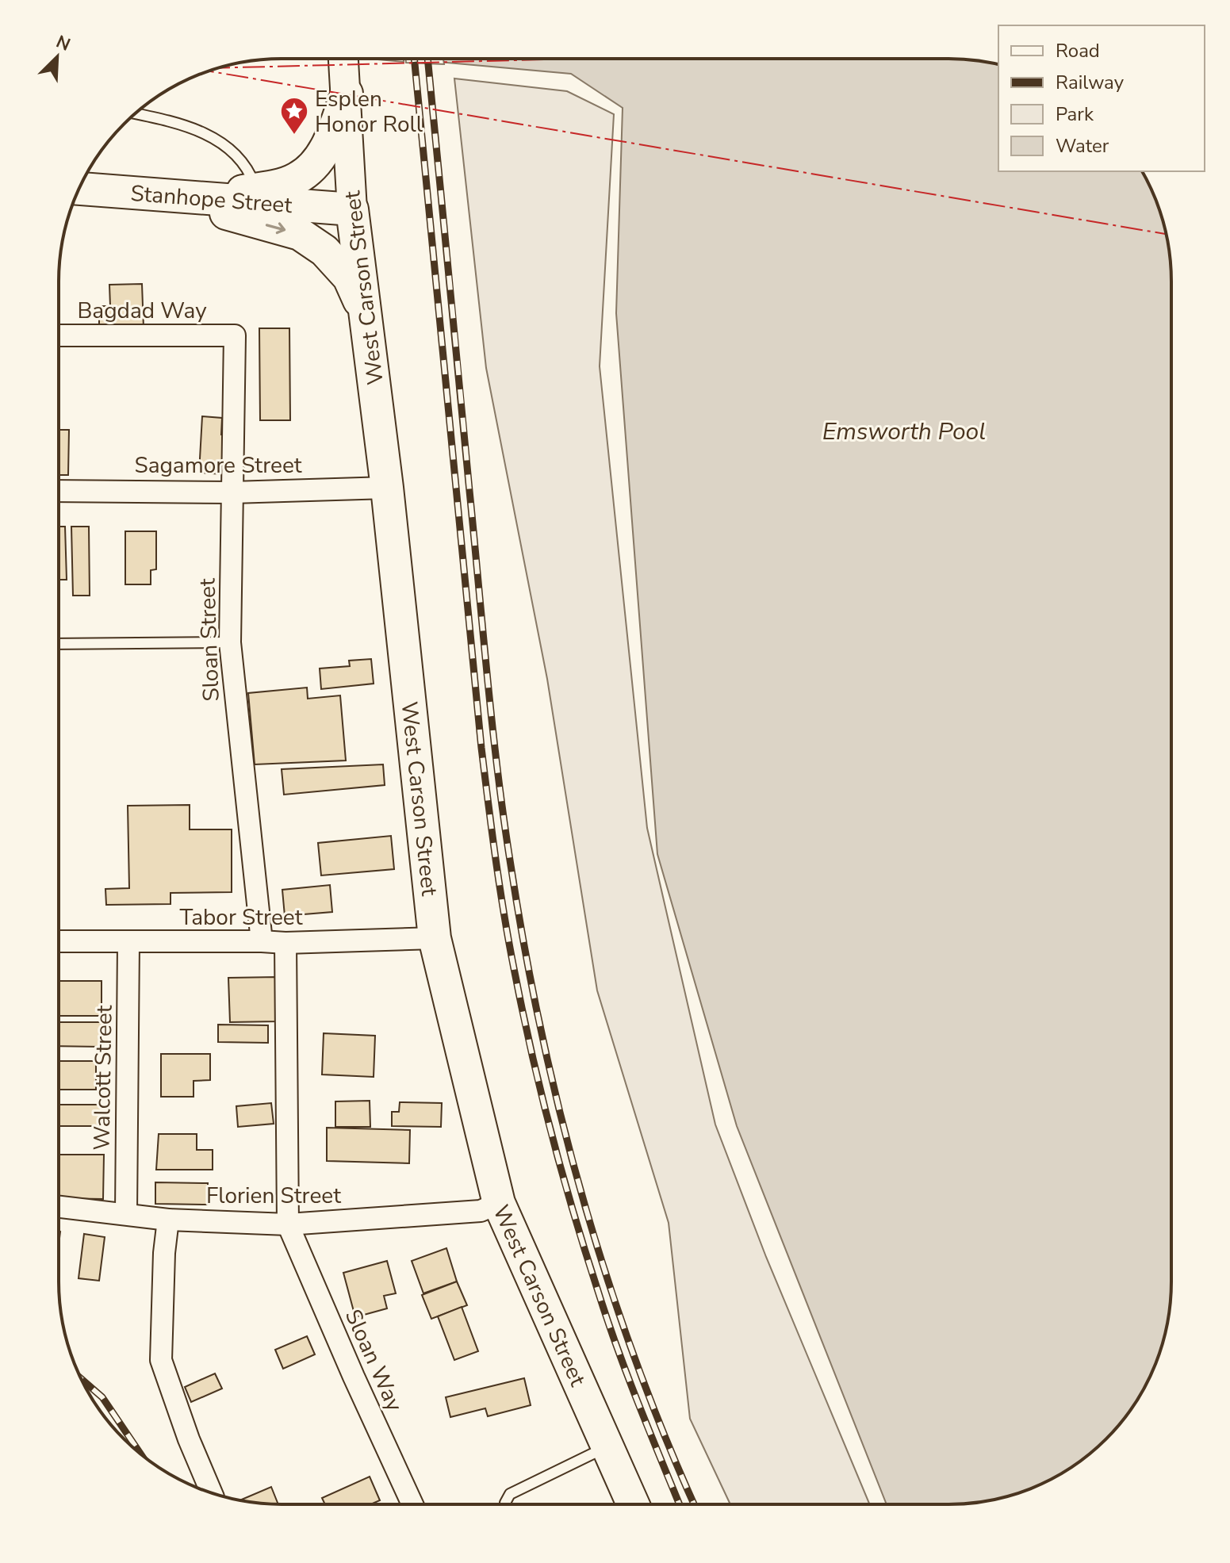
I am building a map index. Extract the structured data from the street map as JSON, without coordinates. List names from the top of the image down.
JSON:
{
  "streets": {
    "main road": ["Stanhope Street", "West Carson Street"],
    "street": [
      "Bagdad Way",
      "Sagamore Street",
      "Sloan Street",
      "Tabor Street",
      "Walcott Street",
      "Florien Street",
      "Sloan Way"
    ]
  },
  "crossings": [
    ["Stanhope Street", "West Carson Street"],
    ["West Carson Street", "Sagamore Street"],
    ["West Carson Street", "Tabor Street"],
    ["West Carson Street", "Florien Street"],
    ["Bagdad Way", "Sloan Street"],
    ["Sagamore Street", "Sloan Street"],
    ["Sloan Street", "Tabor Street"],
    ["Tabor Street", "Walcott Street"],
    ["Walcott Street", "Florien Street"],
    ["Florien Street", "Sloan Way"]
  ],
  "water": ["Emsworth Pool"],
  "places": {
    "place": ["Esplen Honor Roll"]
  },
  "legend": [
    "Road",
    "Railway",
    "Park",
    "Water"
  ],
  "north": "top right"
}
